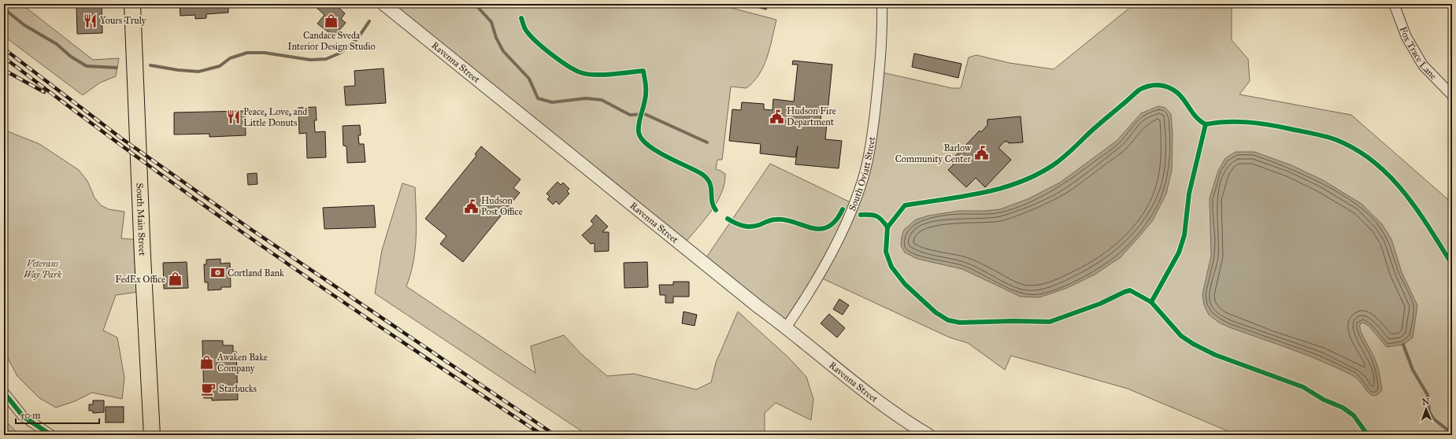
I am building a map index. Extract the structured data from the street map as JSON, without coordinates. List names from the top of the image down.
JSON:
{
  "streets": {
    "main road": ["South Main Street"],
    "street": ["Fox Trace Lane", "Ravenna Street", "South Oviatt Street"]
  },
  "crossings": [
    ["Ravenna Street", "South Oviatt Street"]
  ],
  "parks": ["Veterans Way Park"],
  "places": {
    "restaurant": ["Yours Truly", "Peace, Love, and Little Donuts"],
    "shop": ["Candace Sveda Interior Design Studio", "FedEx Office", "Awaken Bake Company"],
    "public building": ["Hudson Fire Department", "Barlow Community Center", "Hudson Post Office"],
    "bank": ["Cortland Bank"],
    "cafe": ["Starbucks"]
  },
  "scale_bar": "50 m",
  "north": "top"
}
